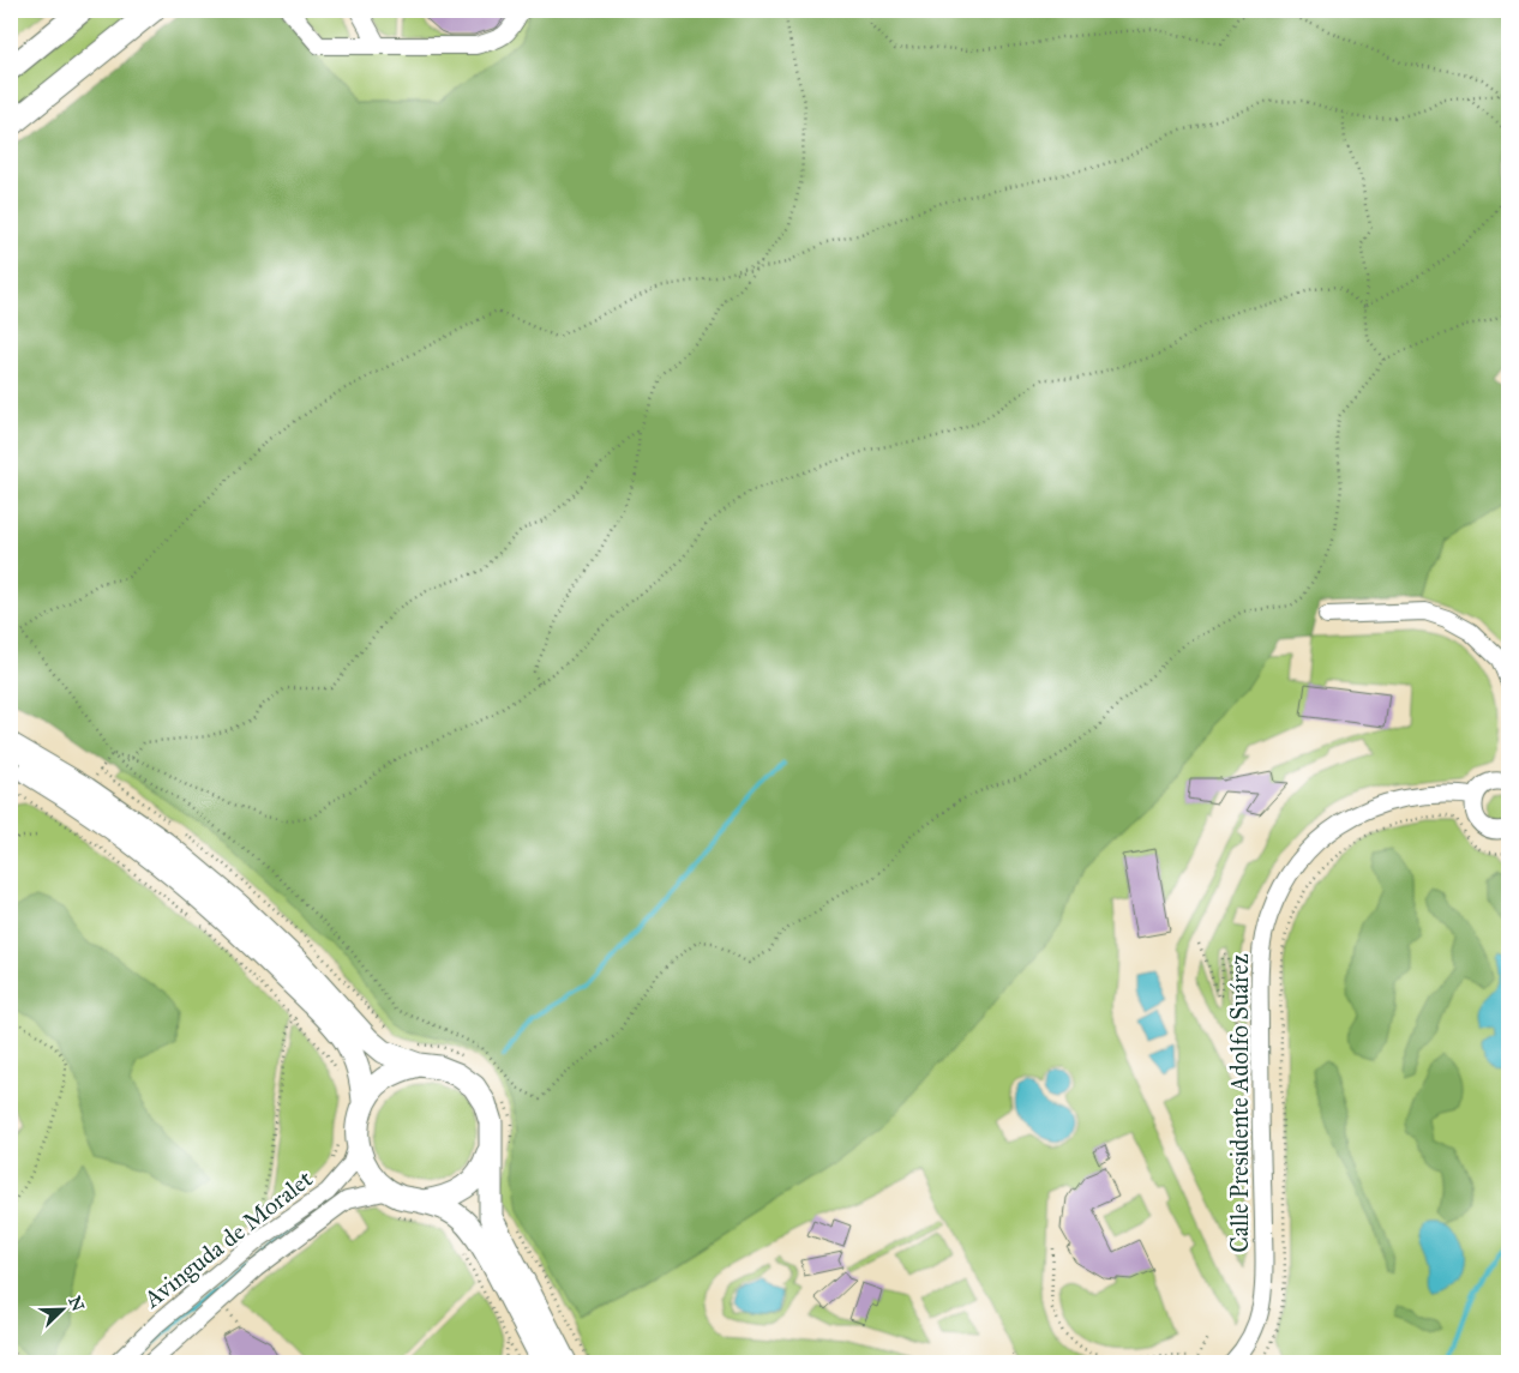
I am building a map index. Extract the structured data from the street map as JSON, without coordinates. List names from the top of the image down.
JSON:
{
  "streets": {
    "street": ["Calle Presidente Adolfo Suárez", "Avinguda de Moralet"]
  },
  "north": "top right"
}
